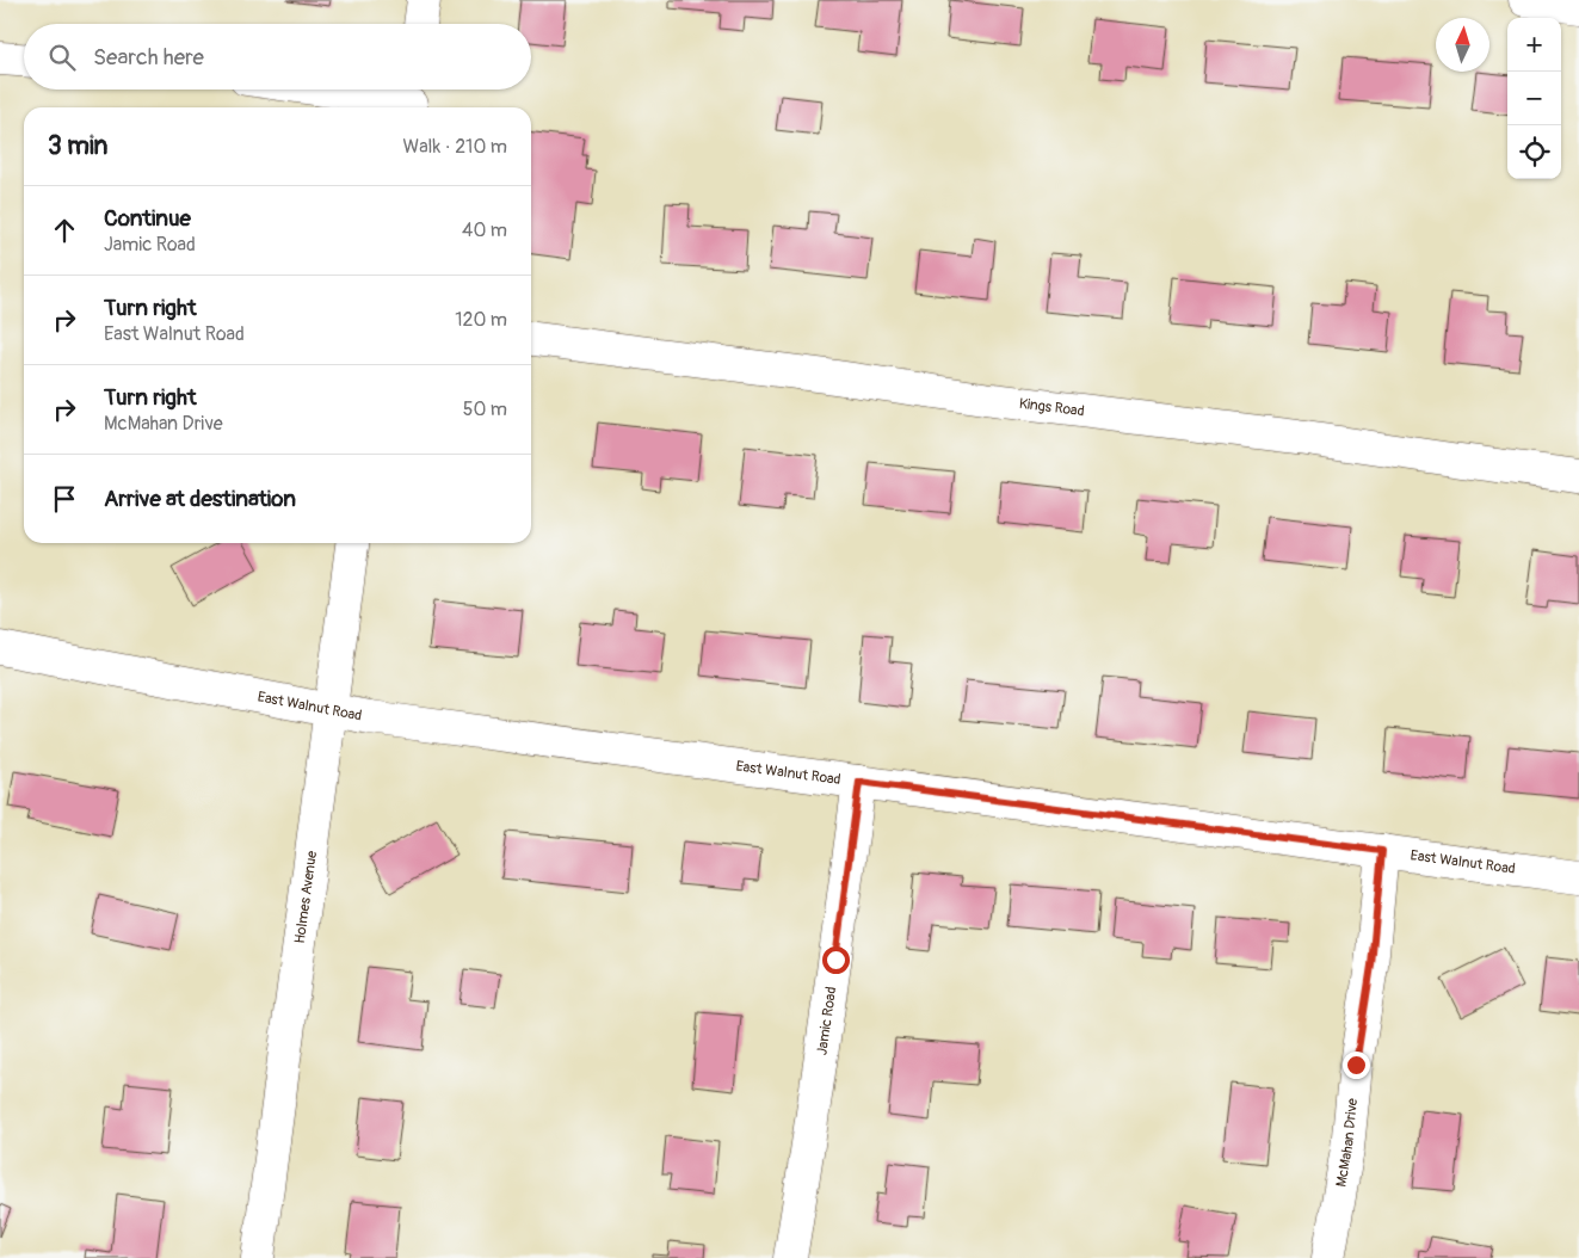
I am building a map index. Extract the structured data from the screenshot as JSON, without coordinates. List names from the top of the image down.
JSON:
{
  "streets": {
    "street": [
      "Kings Road",
      "East Walnut Road",
      "Holmes Avenue",
      "Jamic Road",
      "McMahan Drive"
    ]
  },
  "crossings": [
    ["East Walnut Road", "Holmes Avenue"],
    ["East Walnut Road", "Jamic Road"],
    ["East Walnut Road", "McMahan Drive"]
  ],
  "north": "top",
  "page": {
    "map_buttons": ["+", "−"],
    "search": "Search here",
    "heading": ["3 min", "Walk · 210 m"],
    "list": [
      ["Continue", "Jamic Road", "40 m"],
      ["Turn right", "East Walnut Road", "120 m"],
      ["Turn right", "McMahan Drive", "50 m"],
      "Arrive at destination"
    ]
  }
}
